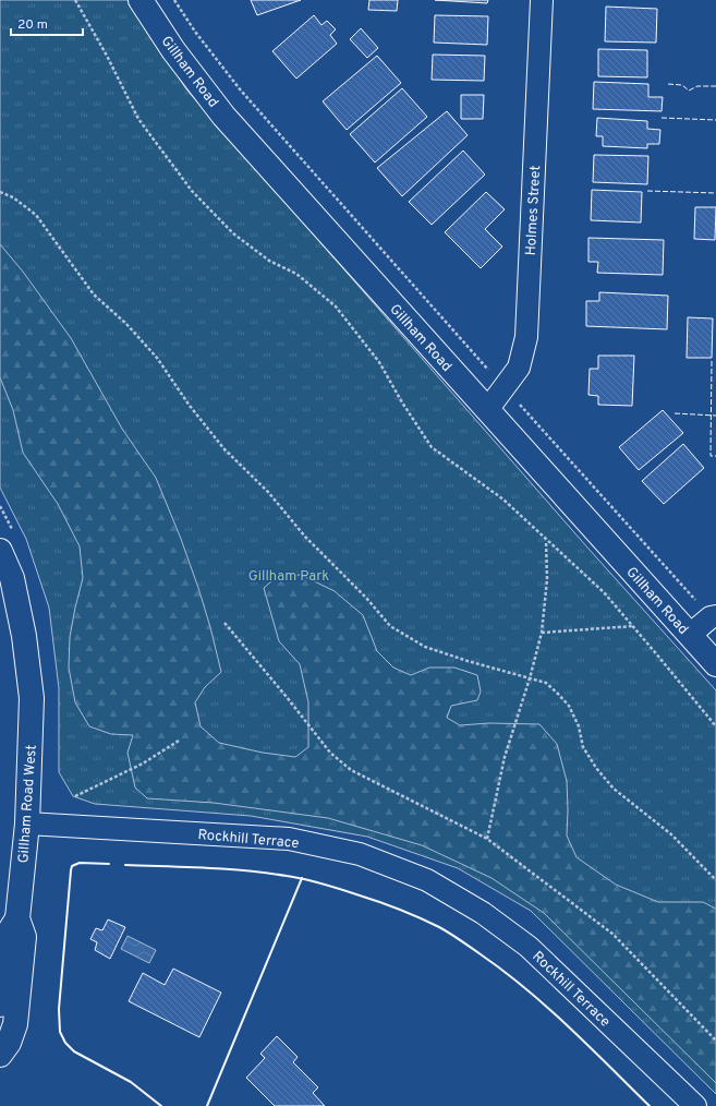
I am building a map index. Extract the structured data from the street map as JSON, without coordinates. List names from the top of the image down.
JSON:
{
  "streets": {
    "main road": ["Gillham Road", "Gillham Road West"],
    "street": ["Holmes Street", "Rockhill Terrace"]
  },
  "crossings": [
    ["Gillham Road", "Holmes Street"],
    ["Gillham Road West", "Rockhill Terrace"]
  ],
  "parks": ["Gillham Park"],
  "scale_bar": "20 m"
}
